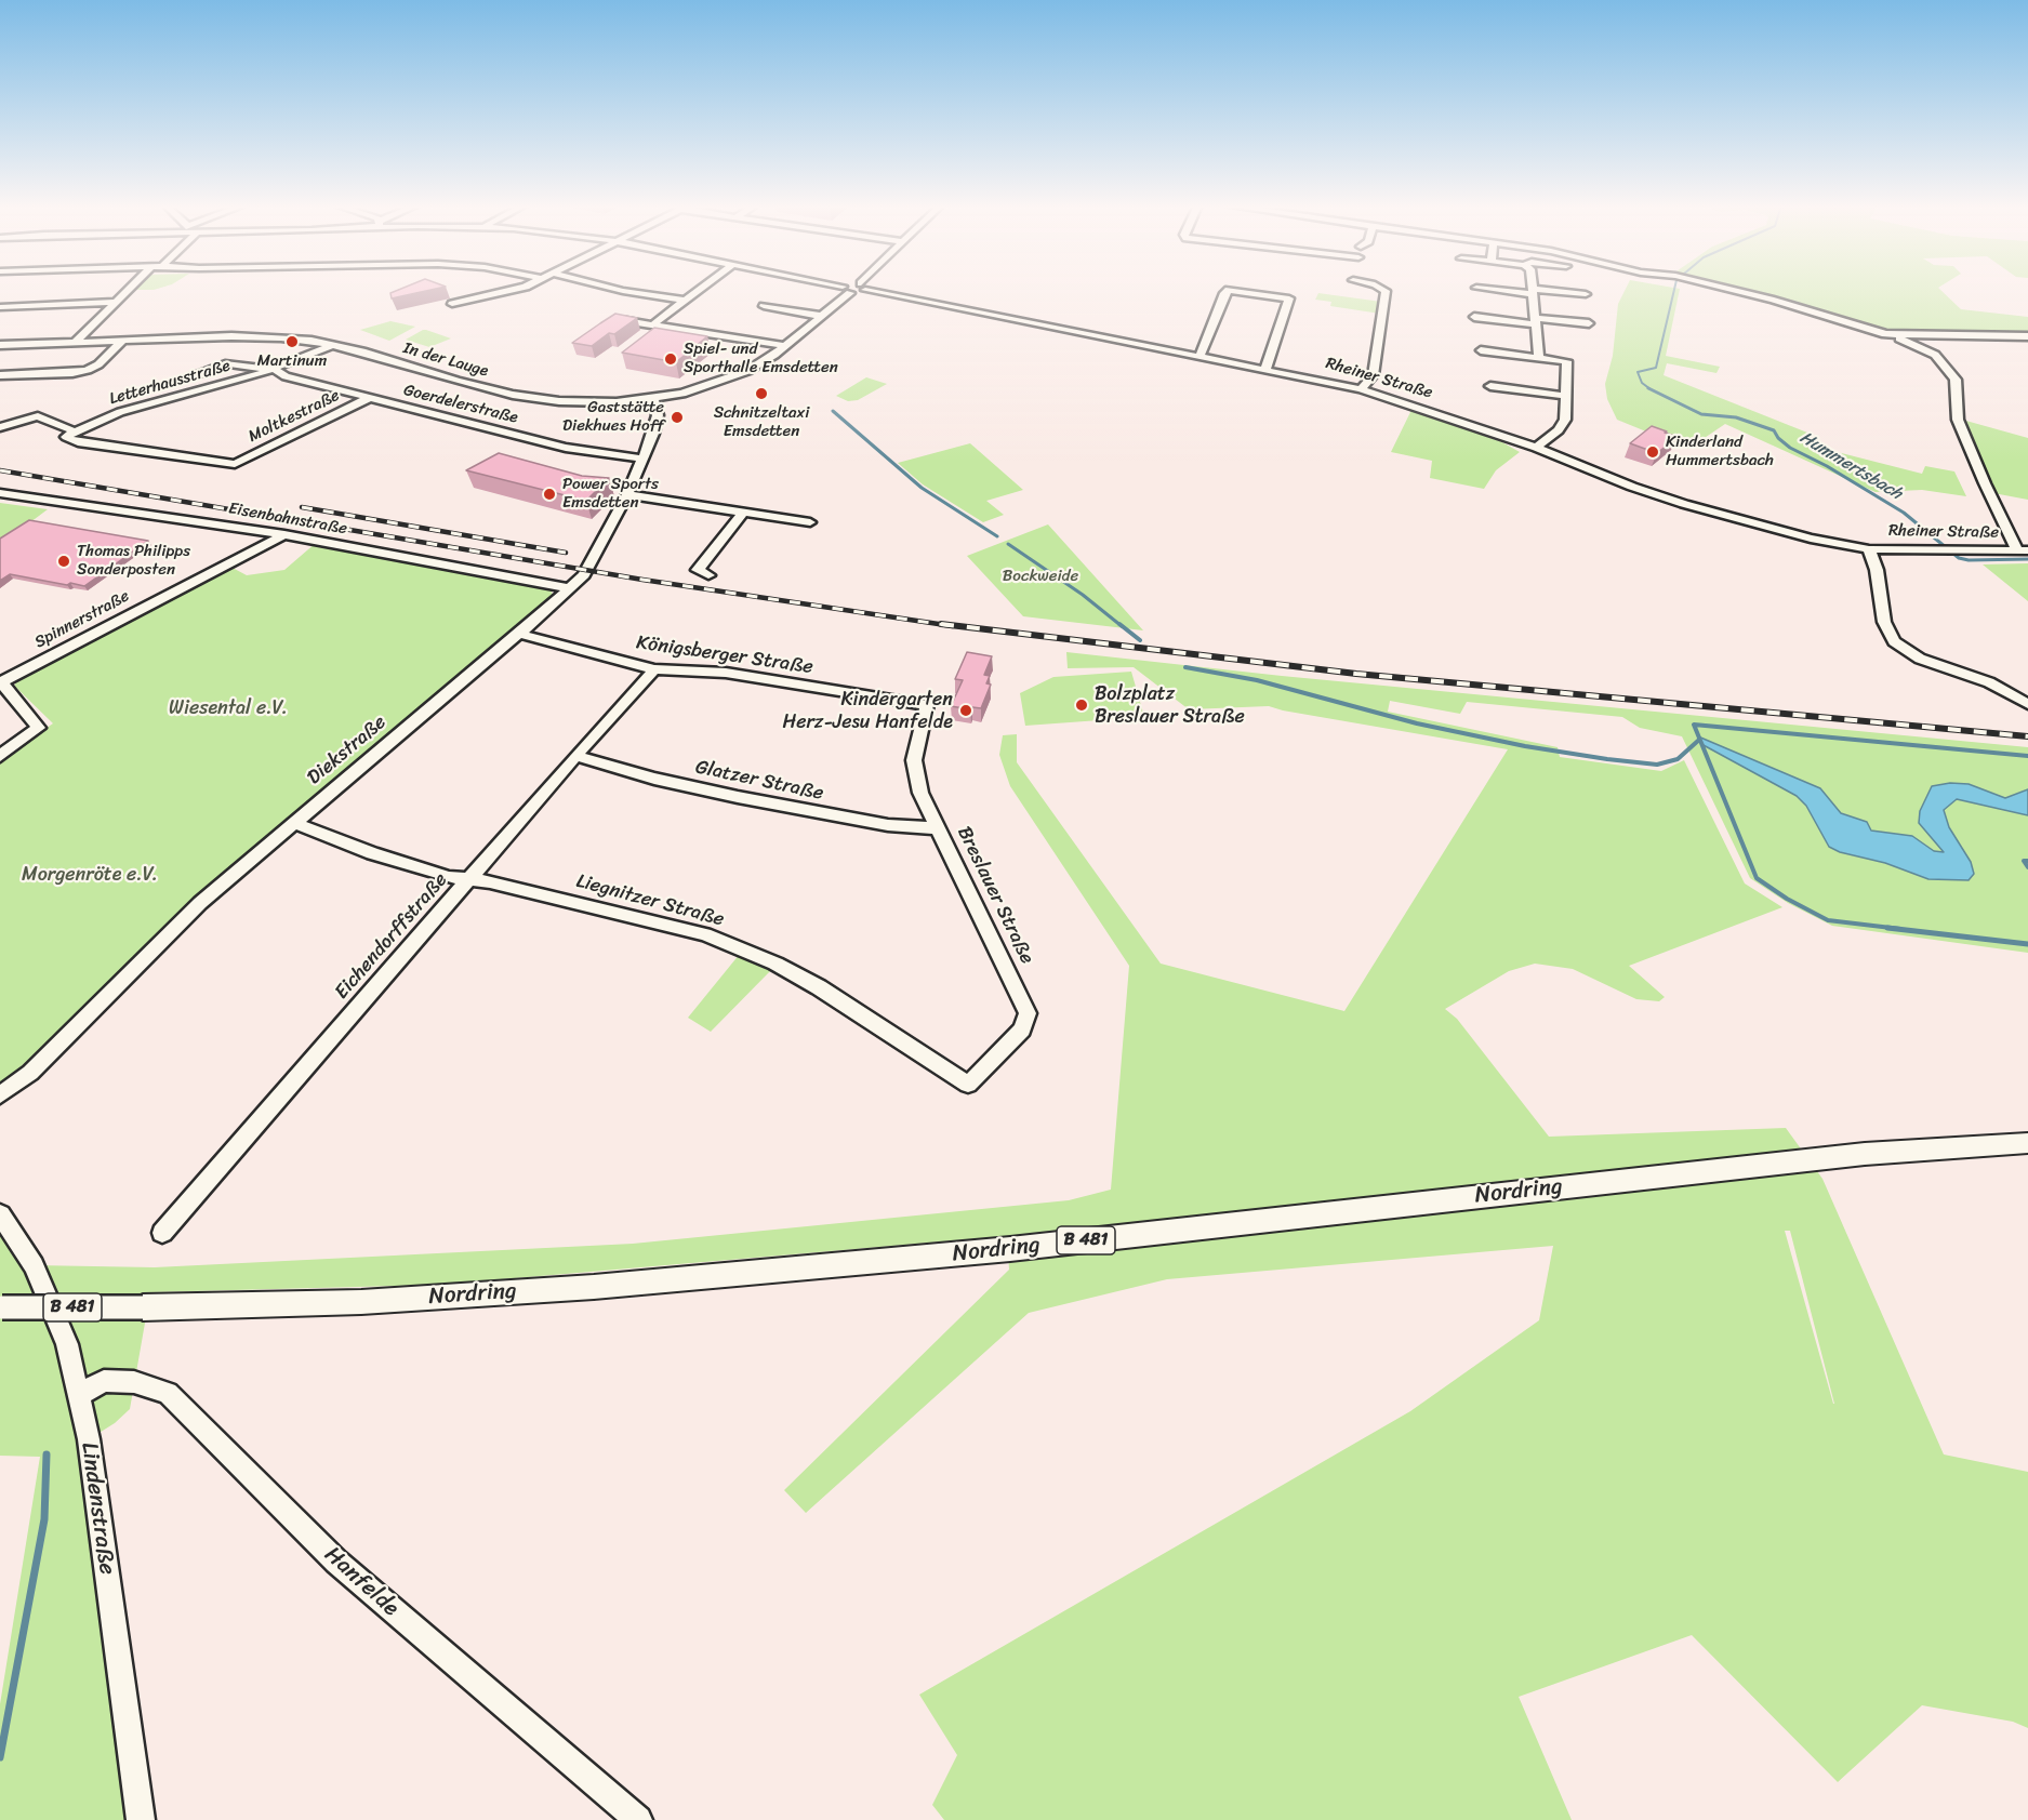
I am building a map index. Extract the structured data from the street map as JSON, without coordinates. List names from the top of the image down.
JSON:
{
  "streets": {
    "main road": ["Nordring", "B 481"],
    "street": [
      "In der Lauge",
      "Rheiner Straße",
      "Letterhausstraße",
      "Goerdelerstraße",
      "Moltkestraße",
      "Eisenbahnstraße",
      "Spinnerstraße",
      "Königsberger Straße",
      "Diekstraße",
      "Glatzer Straße",
      "Breslauer Straße",
      "Liegnitzer Straße",
      "Eichendorffstraße",
      "Lindenstraße",
      "Hanfelde"
    ]
  },
  "crossings": [
    ["In der Lauge", "Letterhausstraße"],
    ["In der Lauge", "Diekstraße"],
    ["Letterhausstraße", "Goerdelerstraße"],
    ["Letterhausstraße", "Moltkestraße"],
    ["Goerdelerstraße", "Moltkestraße"],
    ["Goerdelerstraße", "Diekstraße"],
    ["Eisenbahnstraße", "Spinnerstraße"],
    ["Eisenbahnstraße", "Diekstraße"],
    ["Königsberger Straße", "Diekstraße"],
    ["Königsberger Straße", "Breslauer Straße"],
    ["Königsberger Straße", "Eichendorffstraße"],
    ["Diekstraße", "Liegnitzer Straße"],
    ["Glatzer Straße", "Breslauer Straße"],
    ["Glatzer Straße", "Eichendorffstraße"],
    ["Breslauer Straße", "Liegnitzer Straße"],
    ["Liegnitzer Straße", "Eichendorffstraße"],
    ["Lindenstraße", "Hanfelde"]
  ],
  "water": ["Hummertsbach"],
  "parks": ["Bockweide", "Wiesental e.V.", "Morgenröte e.V."],
  "places": [
    "Martinum",
    "Spiel- und Sporthalle Emsdetten",
    "Schnitzeltaxi Emsdetten",
    "Gaststätte Diekhues Hoff",
    "Kinderland Hummertsbach",
    "Power Sports Emsdetten",
    "Thomas Philipps Sonderposten",
    "Bolzplatz Breslauer Straße",
    "Kindergarten Herz-Jesu Hanfelde"
  ]
}
